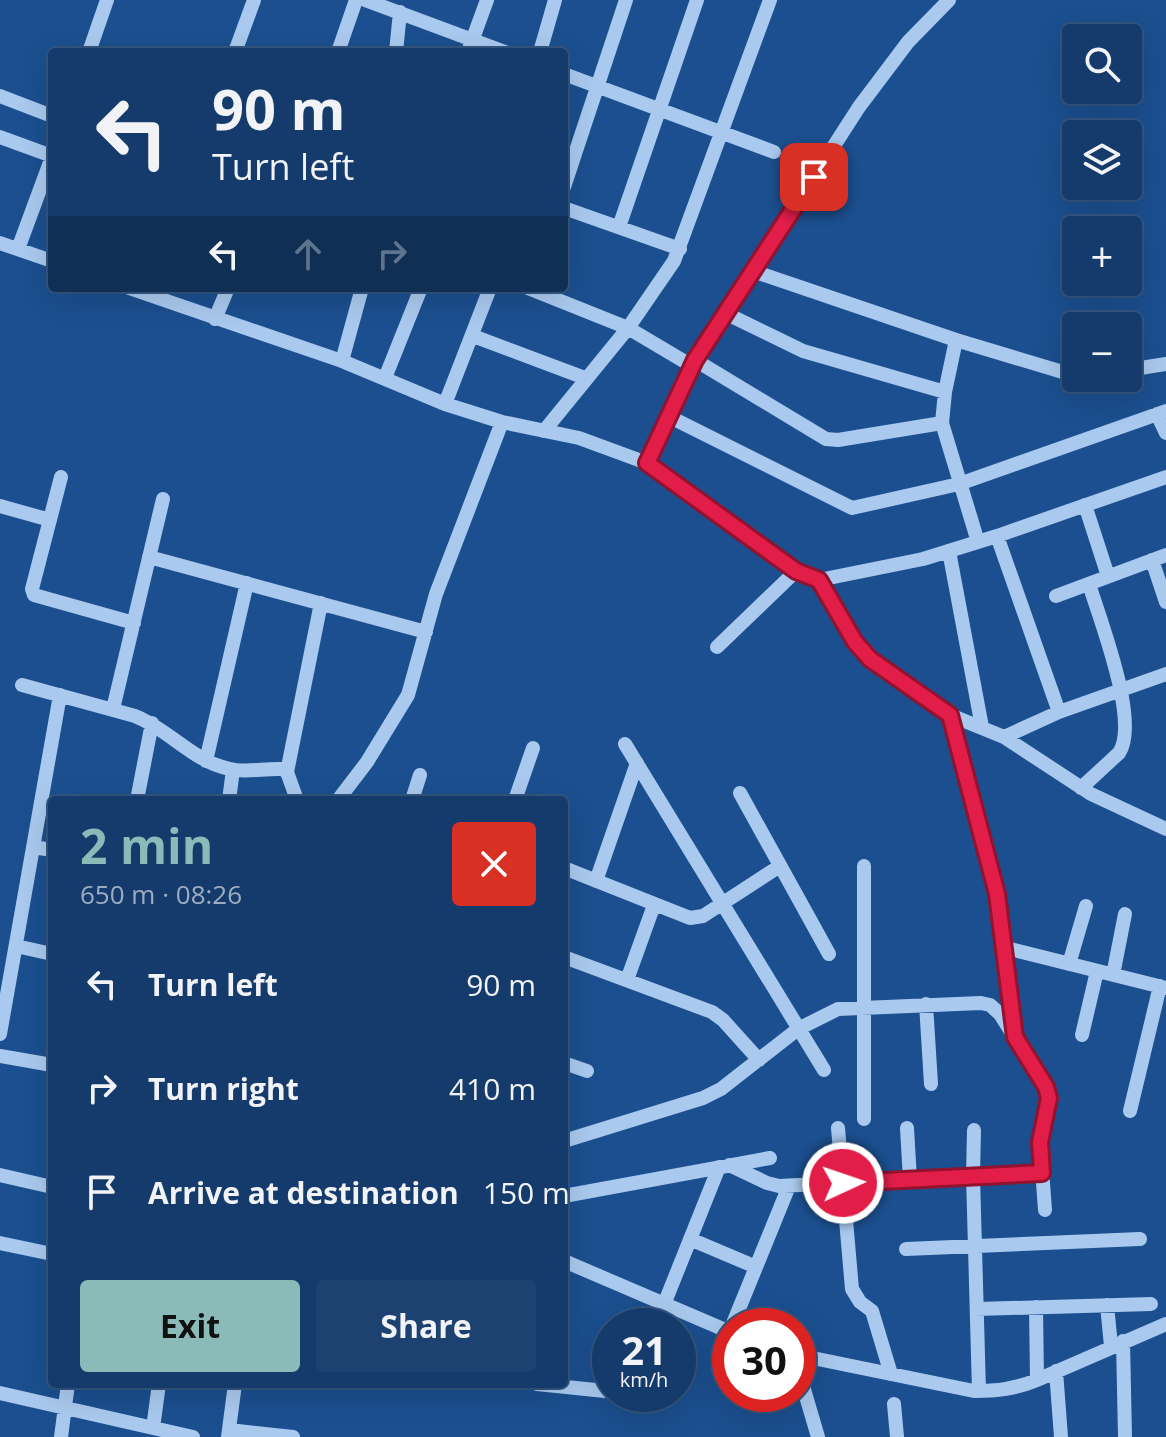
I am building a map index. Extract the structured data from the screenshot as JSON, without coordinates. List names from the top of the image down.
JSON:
{
  "page": {
    "map_buttons": ["+", "−"],
    "turn": ["90 m", "Turn left"],
    "heading": ["2 min", "650 m · 08:26"],
    "list": [
      {
        "name": "Turn left",
        "value": "90 m"
      },
      {
        "name": "Turn right",
        "value": "410 m"
      },
      {
        "name": "Arrive at destination",
        "value": "150 m"
      }
    ],
    "buttons": ["Exit", "Share"],
    "speed": "21 km/h",
    "limit": "30"
  }
}
